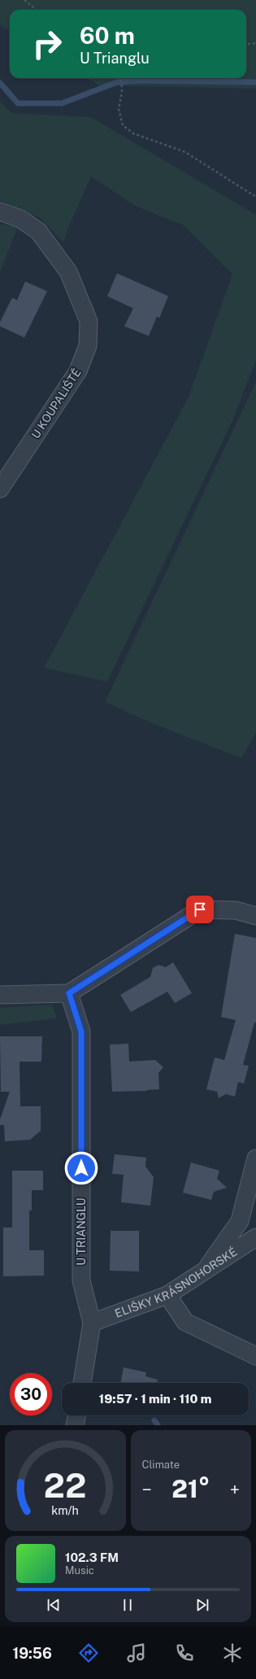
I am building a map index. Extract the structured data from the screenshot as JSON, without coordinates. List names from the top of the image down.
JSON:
{
  "streets": {
    "street": ["U KOUPALIŠTĚ", "U TRIANGLU", "ELIŠKY KRÁSNOHORSKÉ"]
  },
  "crossings": [
    ["U TRIANGLU", "ELIŠKY KRÁSNOHORSKÉ"]
  ],
  "page": {
    "turn": ["60 m", "U Trianglu"],
    "limit": "30",
    "trip": "19:57 · 1 min · 110 m",
    "tile": "Climate",
    "heat": ["−", "21°", "+"],
    "song": ["102.3 FM", "Music"],
    "tabs": "19:56",
    "gauge": ["22", "km/h"]
  }
}
